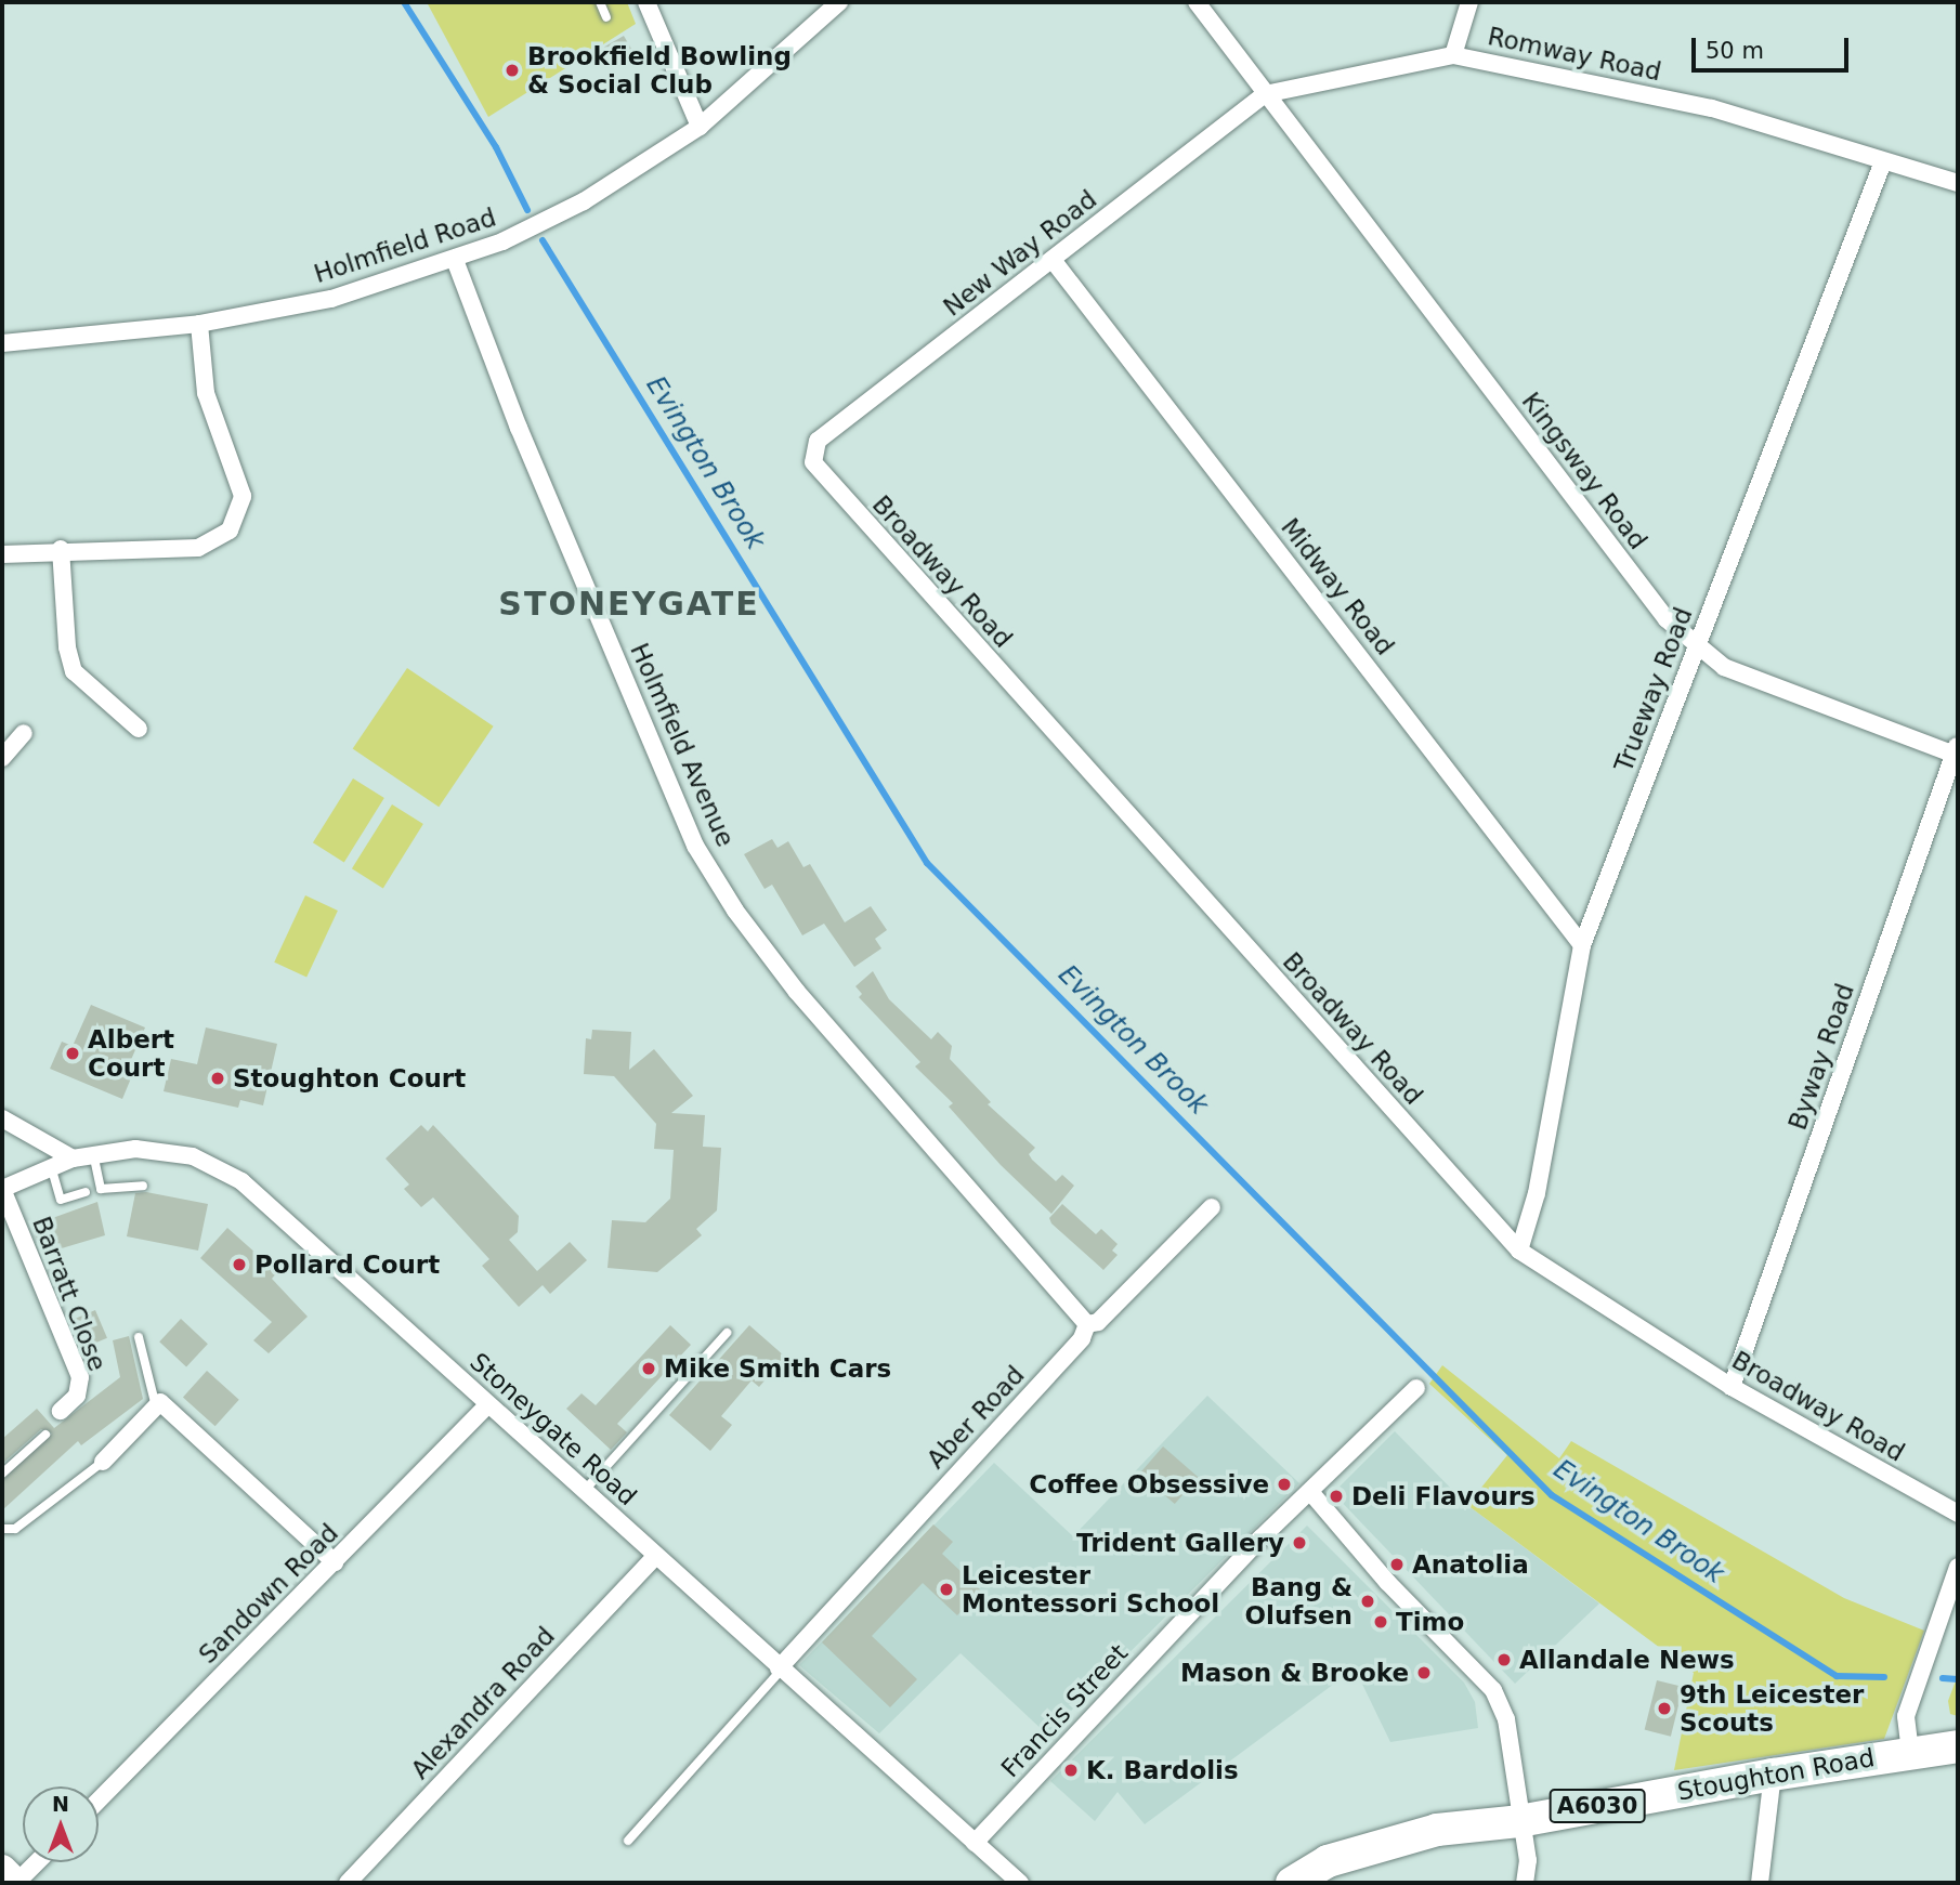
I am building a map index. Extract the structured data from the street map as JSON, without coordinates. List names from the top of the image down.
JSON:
{
  "streets": {
    "highway": ["Stoughton Road", "A6030"],
    "street": [
      "Romway Road",
      "Holmfield Road",
      "New Way Road",
      "Kingsway Road",
      "Broadway Road",
      "Midway Road",
      "Trueway Road",
      "Holmfield Avenue",
      "Byway Road",
      "Barratt Close",
      "Aber Road",
      "Stoneygate Road",
      "Sandown Road",
      "Alexandra Road",
      "Francis Street"
    ]
  },
  "crossings": [
    ["Romway Road", "New Way Road"],
    ["Romway Road", "Kingsway Road"],
    ["Romway Road", "Trueway Road"],
    ["Holmfield Road", "Holmfield Avenue"],
    ["New Way Road", "Kingsway Road"],
    ["New Way Road", "Broadway Road"],
    ["New Way Road", "Midway Road"],
    ["Kingsway Road", "Trueway Road"],
    ["Kingsway Road", "Byway Road"],
    ["Broadway Road", "Trueway Road"],
    ["Broadway Road", "Byway Road"],
    ["Midway Road", "Trueway Road"],
    ["Holmfield Avenue", "Aber Road"],
    ["Barratt Close", "Stoneygate Road"],
    ["Aber Road", "Stoneygate Road"],
    ["Stoneygate Road", "Sandown Road"],
    ["Stoneygate Road", "Alexandra Road"],
    ["Stoneygate Road", "Francis Street"],
    ["Stoughton Road", "A6030"]
  ],
  "districts": ["STONEYGATE"],
  "water": ["Evington Brook"],
  "places": [
    "Brookfield Bowling & Social Club",
    "Albert Court",
    "Stoughton Court",
    "Pollard Court",
    "Mike Smith Cars",
    "Coffee Obsessive",
    "Deli Flavours",
    "Trident Gallery",
    "Anatolia",
    "Leicester Montessori School",
    "Bang & Olufsen",
    "Timo",
    "Allandale News",
    "Mason & Brooke",
    "9th Leicester Scouts",
    "K. Bardolis"
  ],
  "scale_bar": "50 m",
  "north": "top"
}
